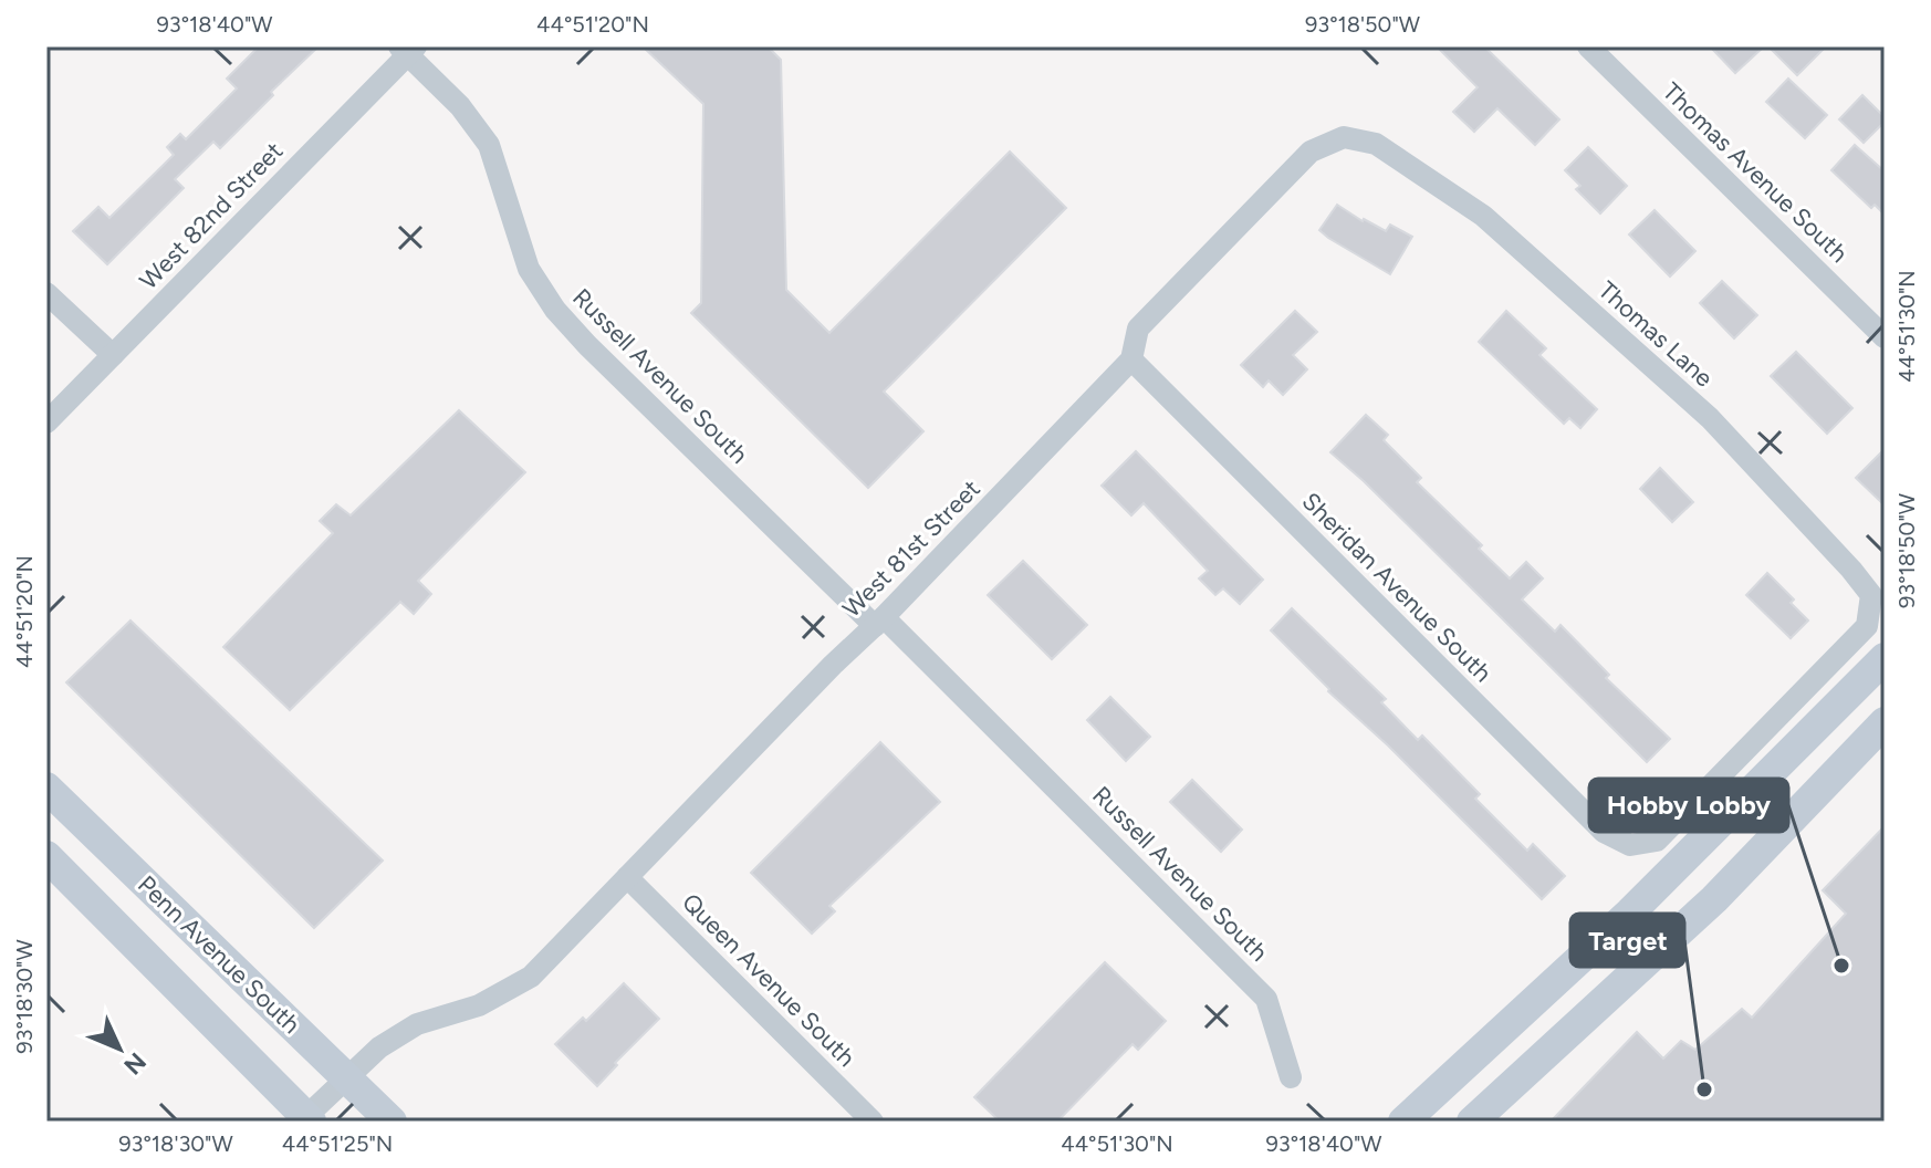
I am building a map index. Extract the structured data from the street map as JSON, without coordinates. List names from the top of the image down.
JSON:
{
  "streets": {
    "main road": ["Penn Avenue South"],
    "street": [
      "Thomas Avenue South",
      "West 82nd Street",
      "Thomas Lane",
      "Russell Avenue South",
      "West 81st Street",
      "Sheridan Avenue South",
      "Queen Avenue South"
    ]
  },
  "crossings": [
    ["West 82nd Street", "Russell Avenue South"],
    ["Thomas Lane", "West 81st Street"],
    ["Thomas Lane", "Sheridan Avenue South"],
    ["Russell Avenue South", "West 81st Street"],
    ["West 81st Street", "Sheridan Avenue South"],
    ["West 81st Street", "Penn Avenue South"],
    ["West 81st Street", "Queen Avenue South"]
  ],
  "places": ["Hobby Lobby", "Target"],
  "north": "bottom right",
  "coordinates": [
    "93°18'40\"W",
    "44°51'20\"N",
    "93°18'50\"W",
    "44°51'30\"N",
    "93°18'30\"W",
    "44°51'25\"N"
  ]
}
